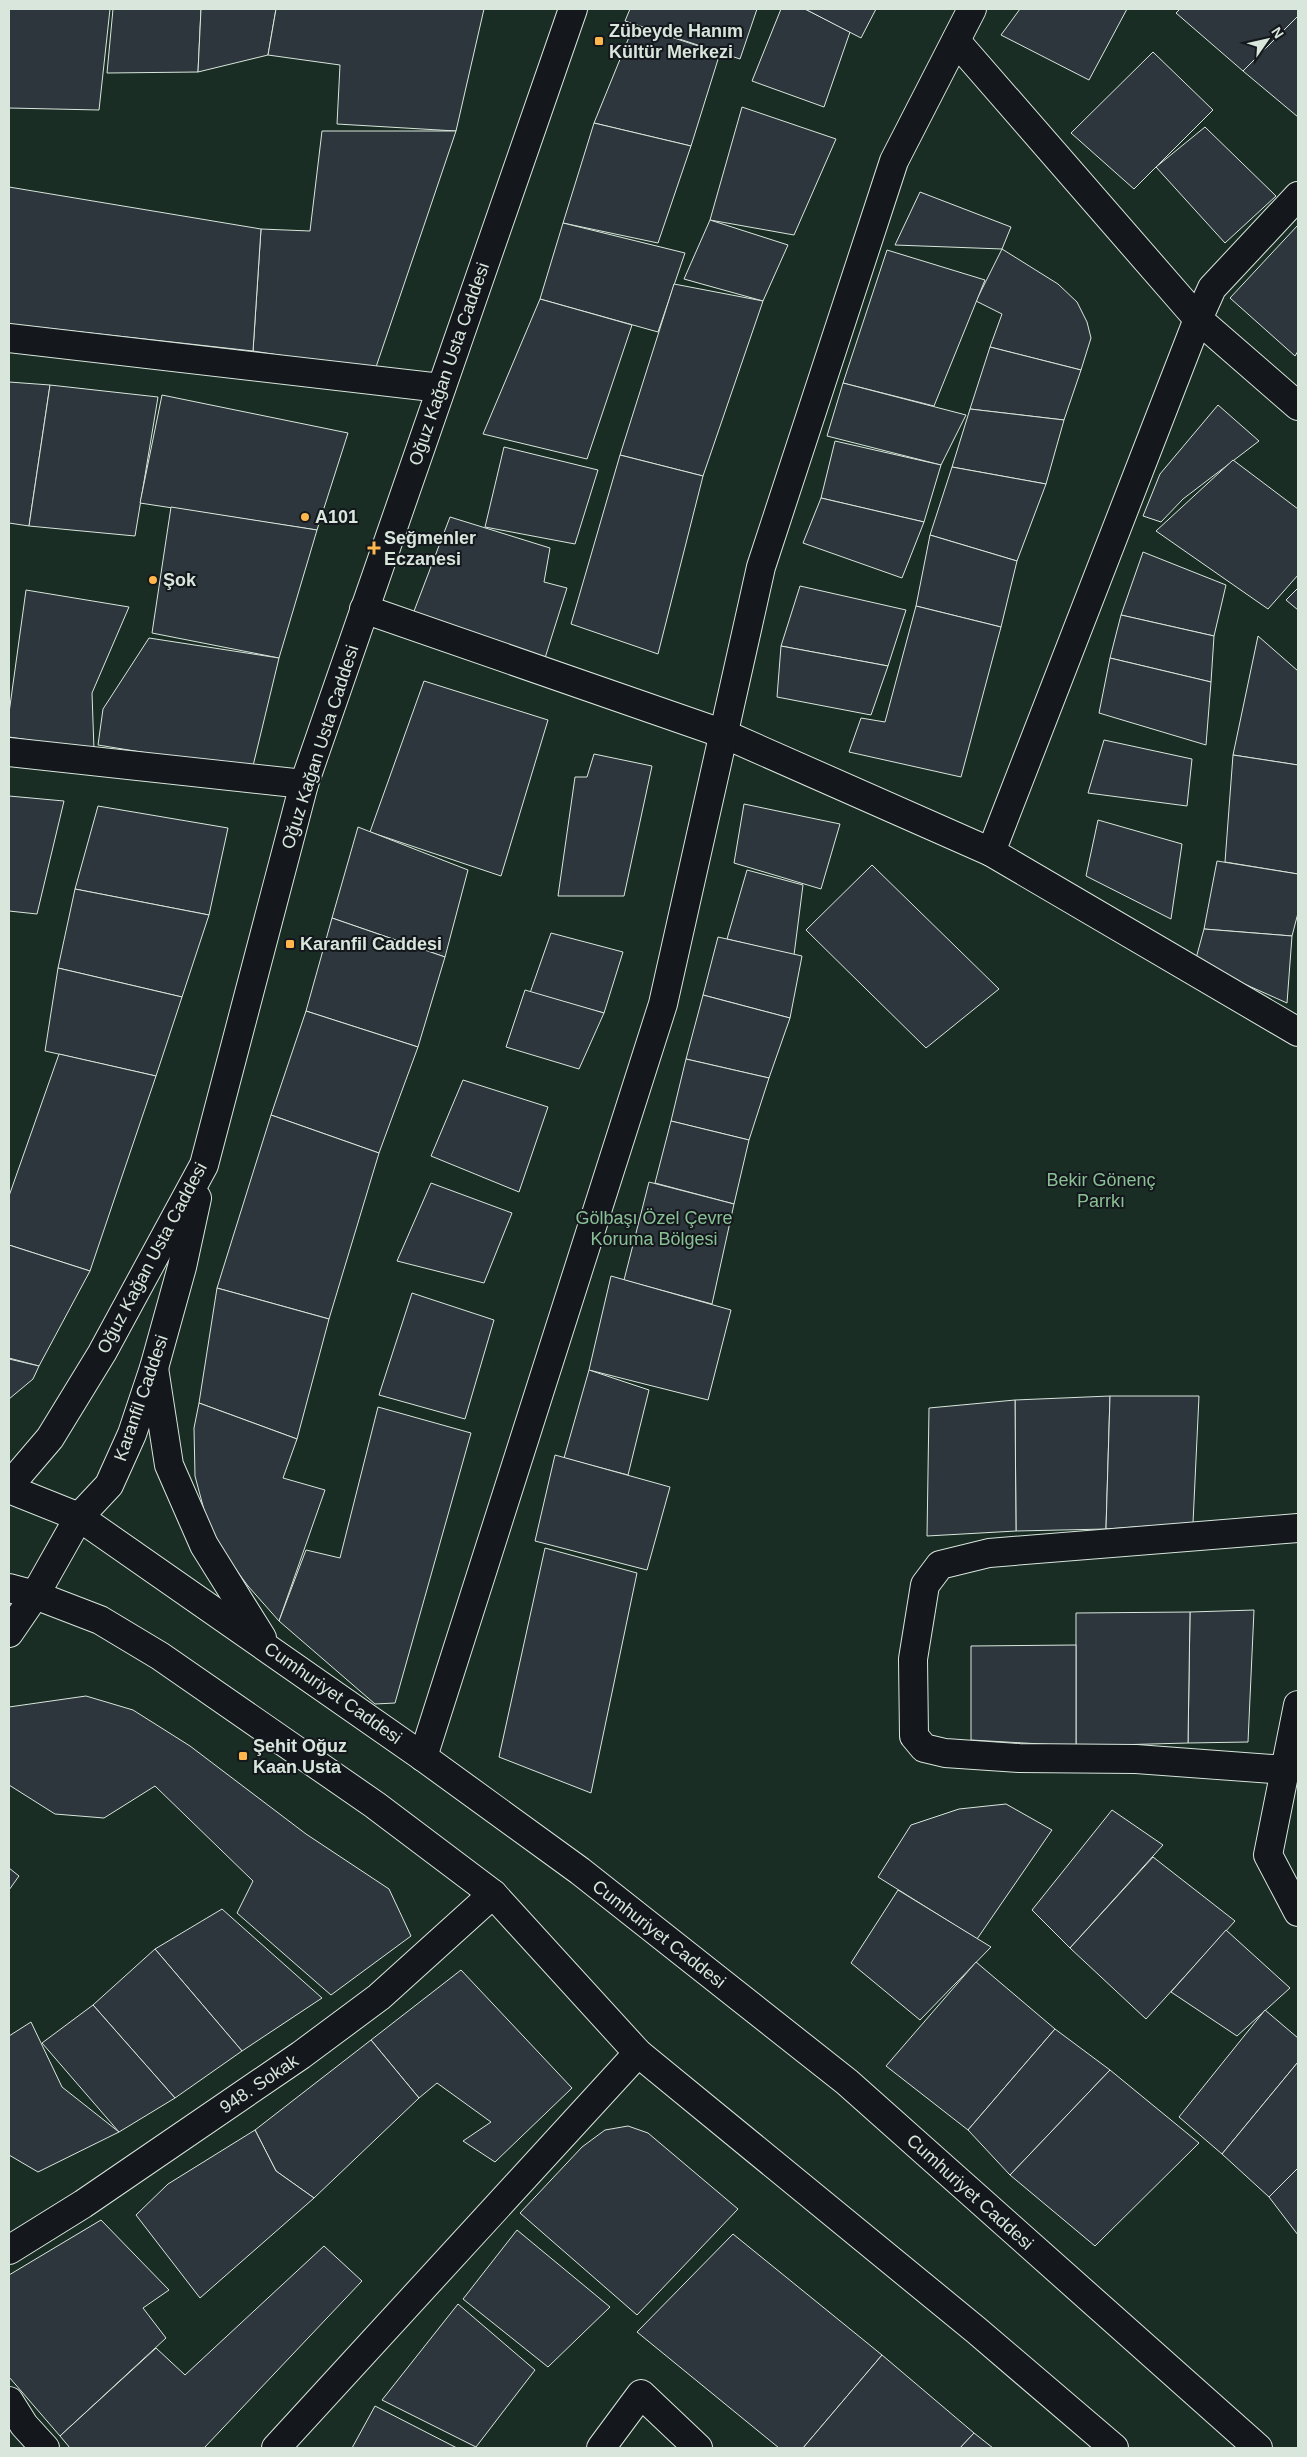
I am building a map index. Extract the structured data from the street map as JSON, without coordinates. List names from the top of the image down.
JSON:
{
  "streets": {
    "street": [
      "Oğuz Kağan Usta Caddesi",
      "Karanfil Caddesi",
      "Cumhuriyet Caddesi",
      "948. Sokak"
    ]
  },
  "crossings": [
    ["Oğuz Kağan Usta Caddesi", "Karanfil Caddesi"],
    ["Oğuz Kağan Usta Caddesi", "Cumhuriyet Caddesi"],
    ["Karanfil Caddesi", "Cumhuriyet Caddesi"]
  ],
  "parks": ["Bekir Gönenç Parrkı", "Gölbaşı Özel Çevre Koruma Bölgesi"],
  "places": {
    "transit": ["Zübeyde Hanım Kültür Merkezi", "Karanfil Caddesi", "Şehit Oğuz Kaan Usta"],
    "other": ["A101", "Şok"],
    "health": ["Seğmenler Eczanesi"]
  },
  "north": "top right"
}
